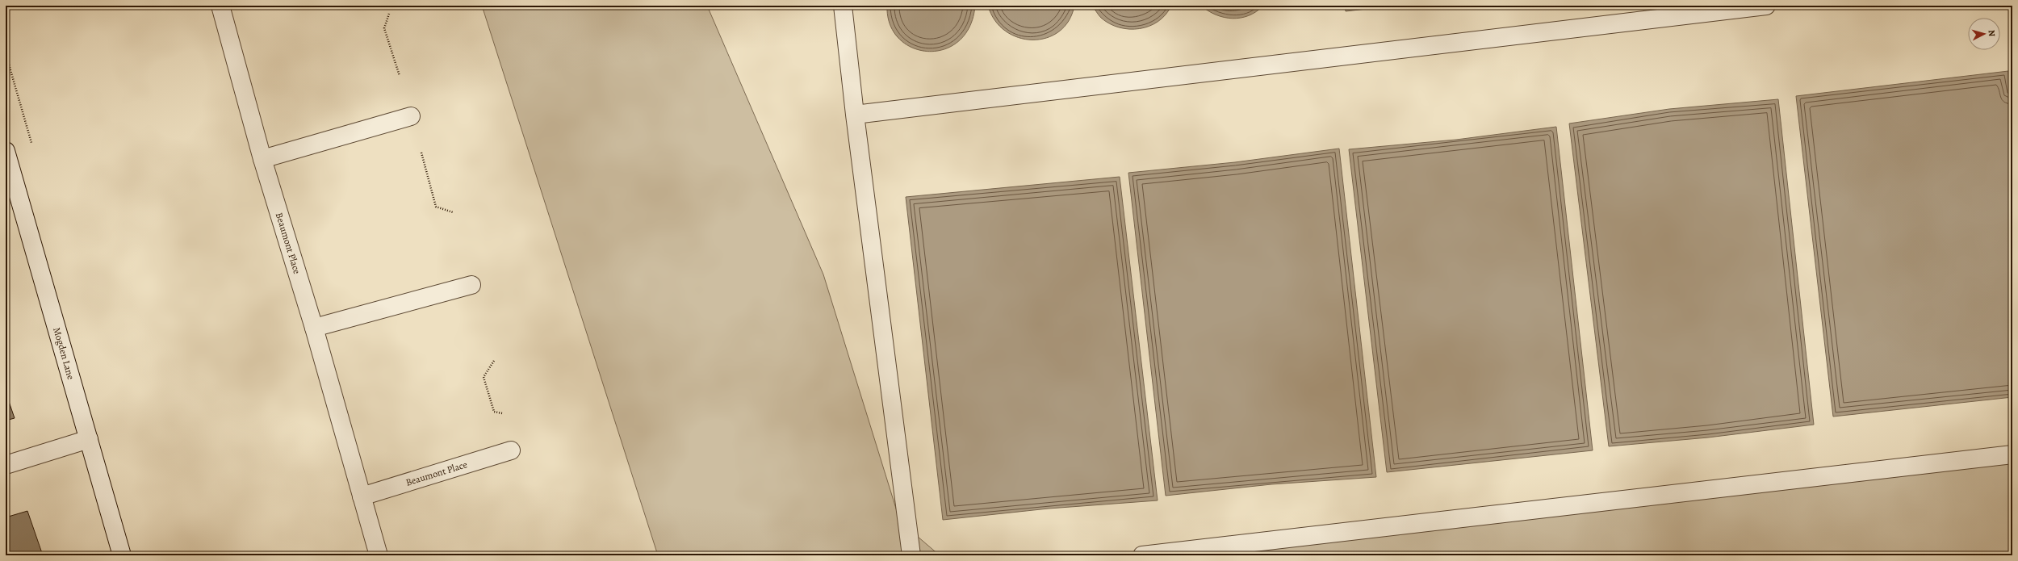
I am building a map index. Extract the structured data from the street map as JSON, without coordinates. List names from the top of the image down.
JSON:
{
  "streets": {
    "street": ["Beaumont Place", "Mogden Lane"]
  },
  "north": "right"
}
